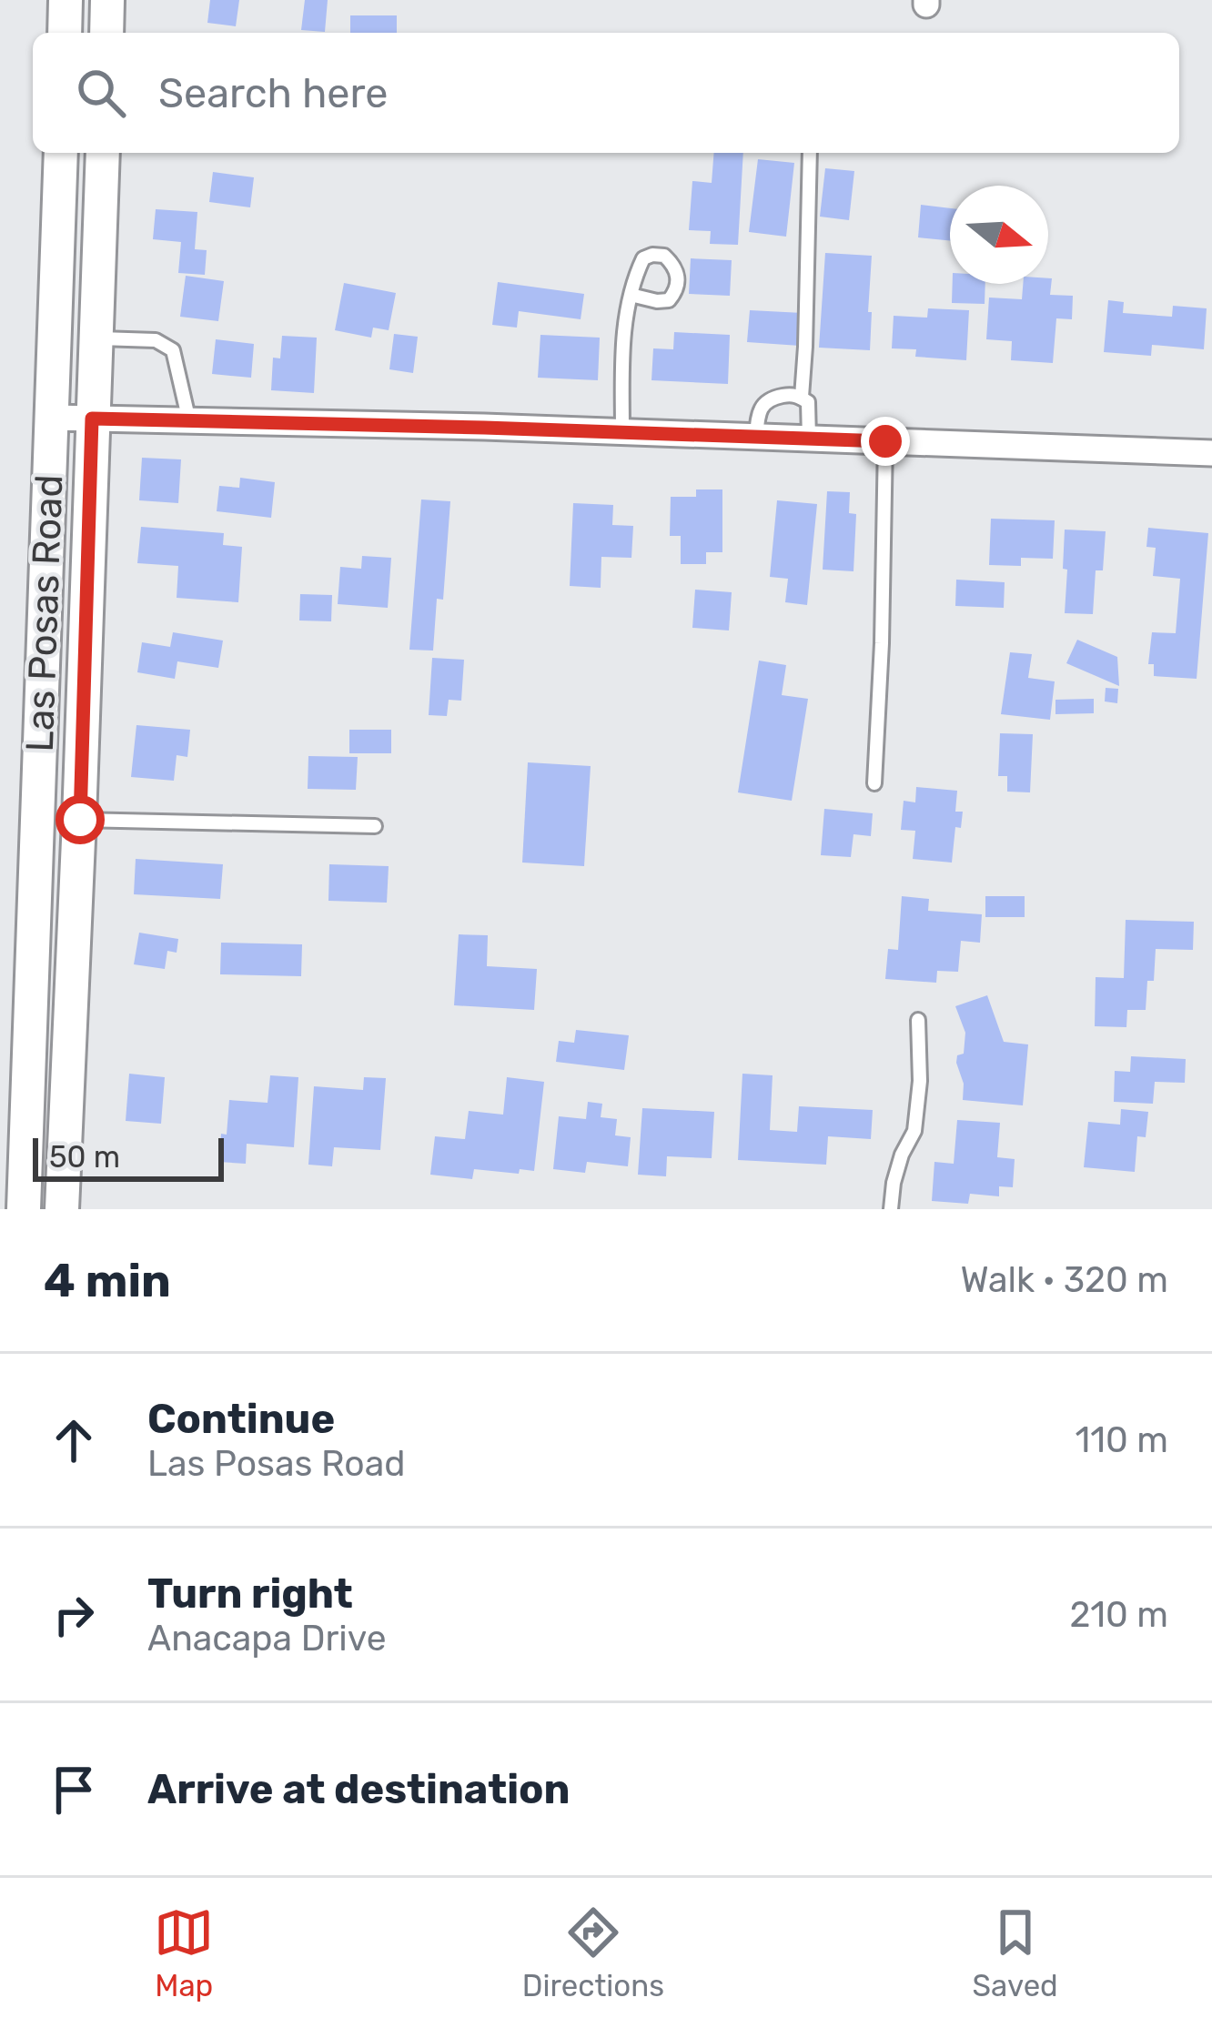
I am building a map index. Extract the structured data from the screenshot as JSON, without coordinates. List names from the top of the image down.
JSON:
{
  "streets": {
    "main road": ["Las Posas Road"]
  },
  "scale_bar": "50 m",
  "north": "right",
  "page": {
    "search": "Search here",
    "scale": "50 m",
    "heading": ["4 min", "Walk · 320 m"],
    "list": [
      ["Continue", "Las Posas Road", "110 m"],
      ["Turn right", "Anacapa Drive", "210 m"],
      "Arrive at destination"
    ],
    "nav": ["Map", "Directions", "Saved"]
  }
}
